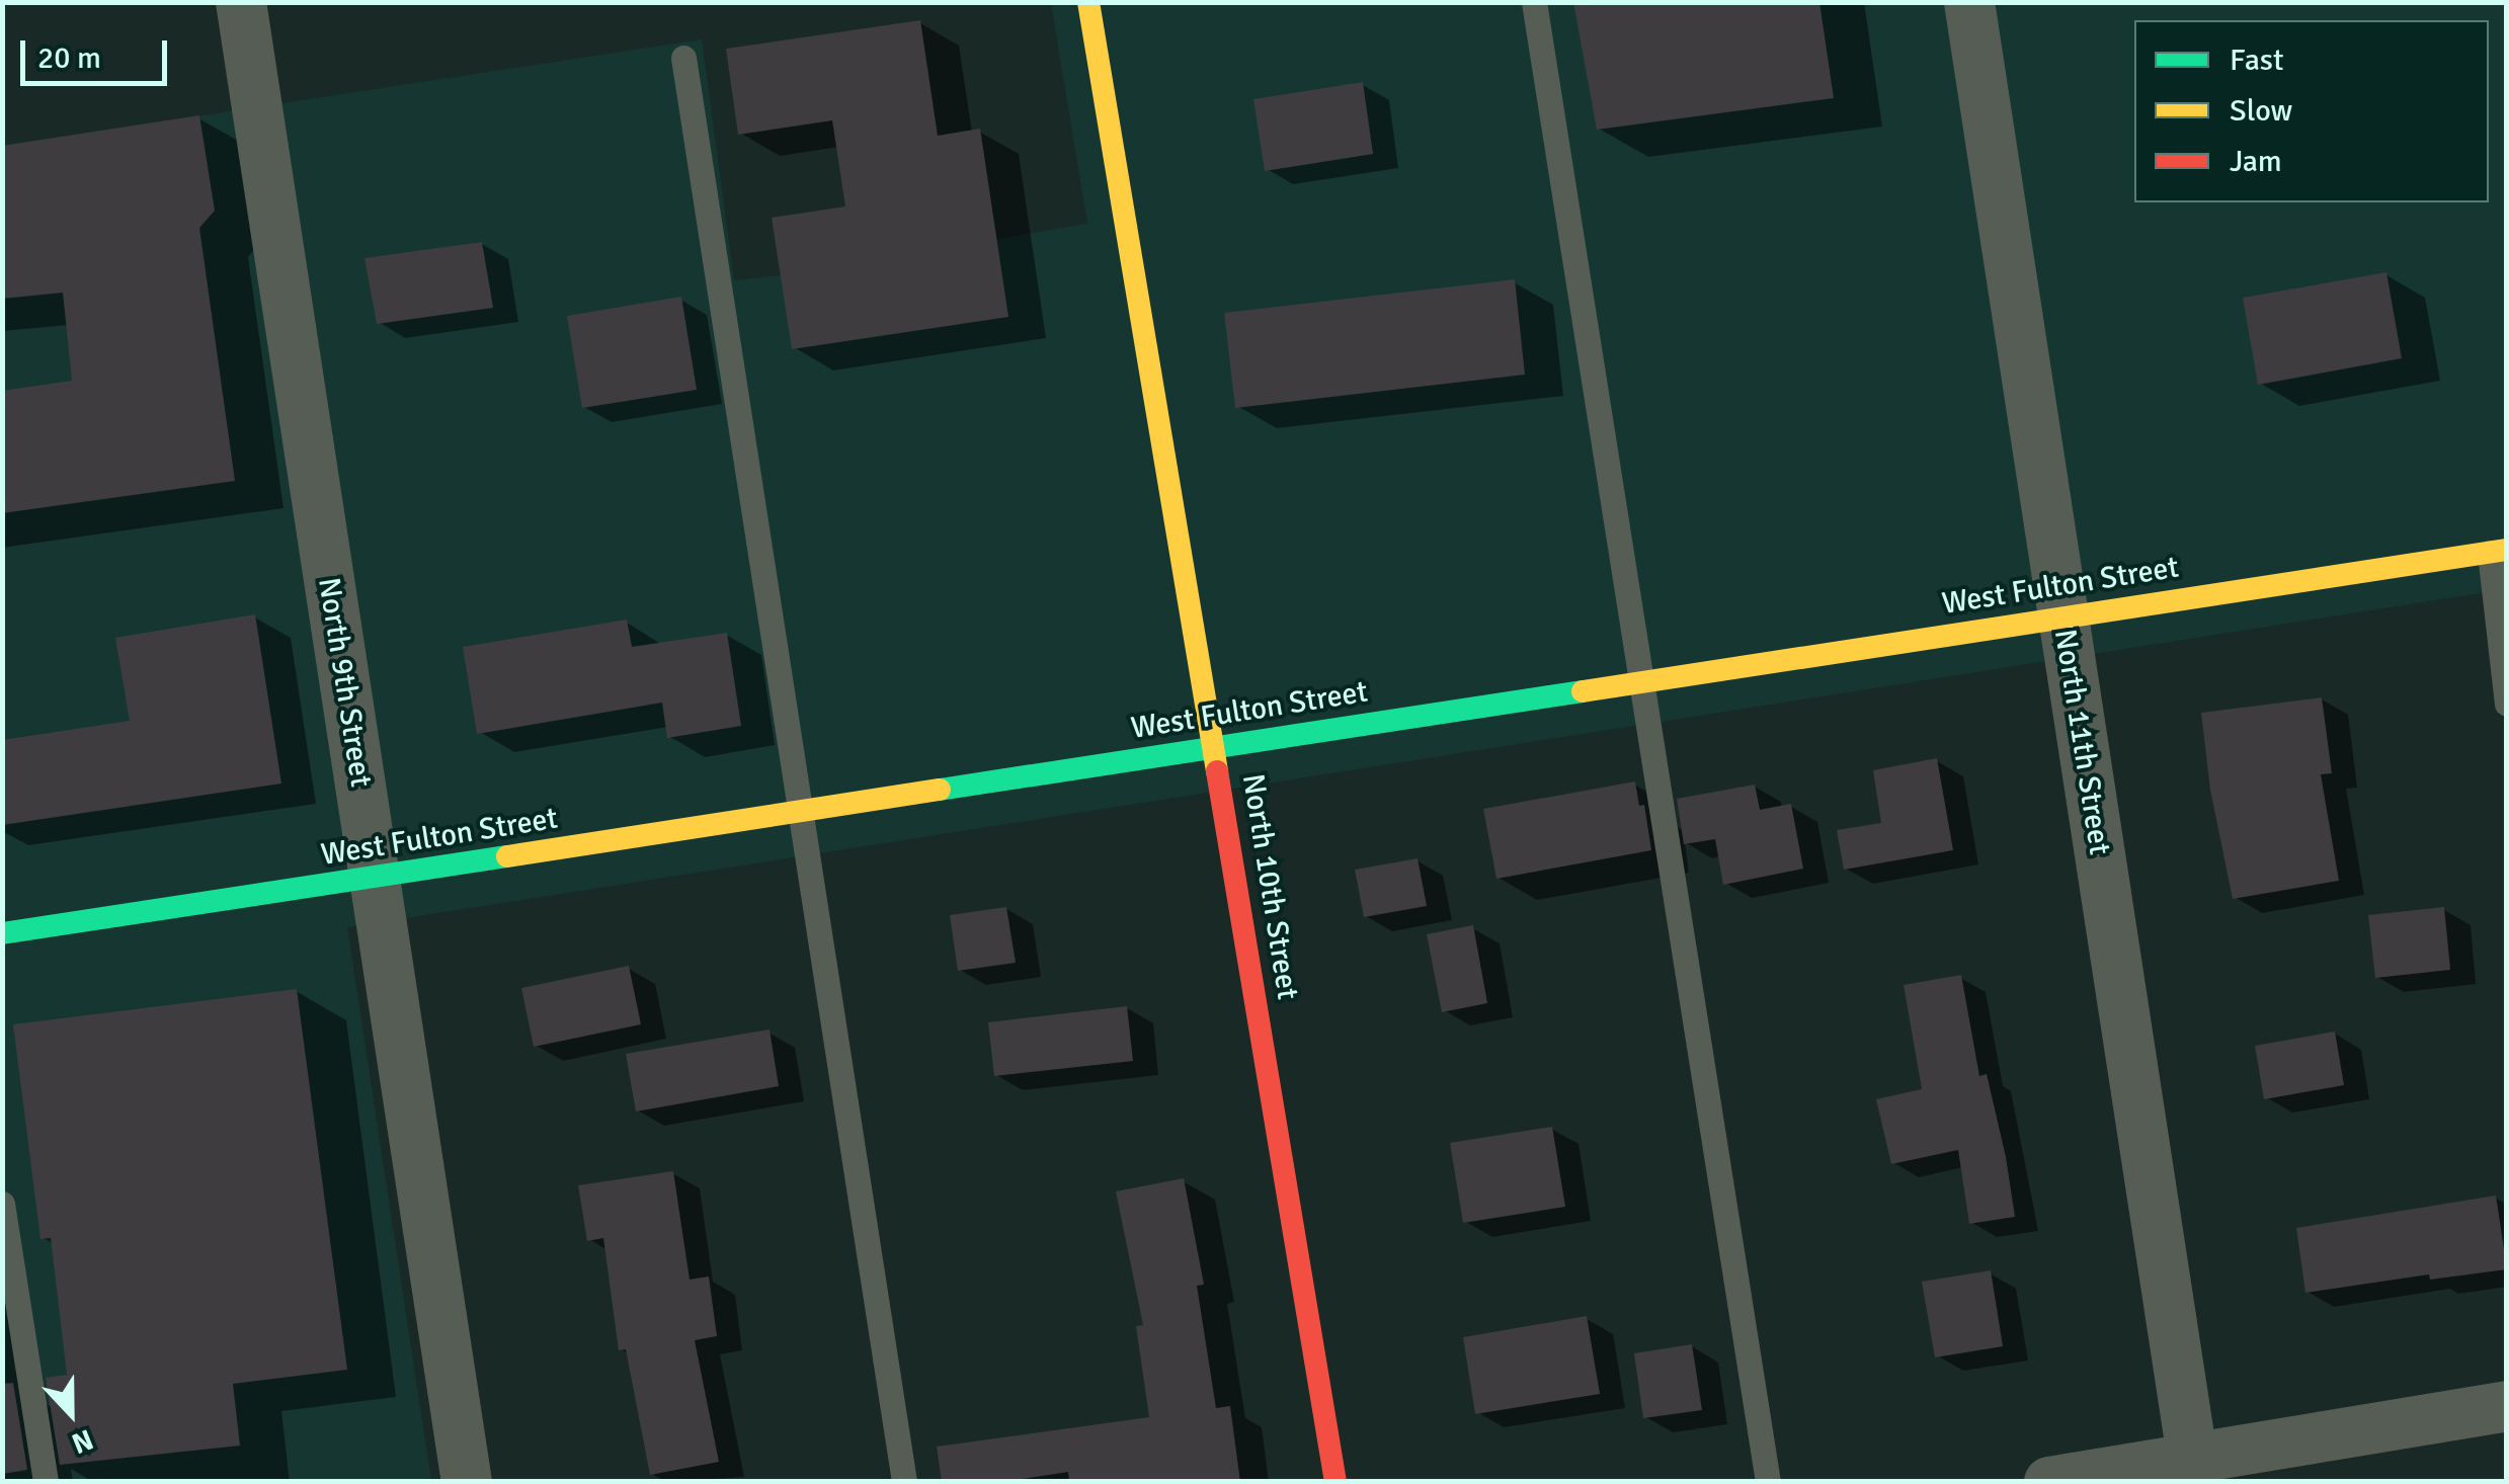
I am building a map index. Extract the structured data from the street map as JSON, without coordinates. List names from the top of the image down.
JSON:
{
  "streets": {
    "street": [
      "West Fulton Street",
      "North 9th Street",
      "North 11th Street",
      "North 10th Street"
    ]
  },
  "crossings": [
    ["West Fulton Street", "North 9th Street"],
    ["West Fulton Street", "North 11th Street"],
    ["West Fulton Street", "North 10th Street"]
  ],
  "legend": ["Fast", "Slow", "Jam"],
  "scale_bar": "20 m",
  "north": "bottom"
}
